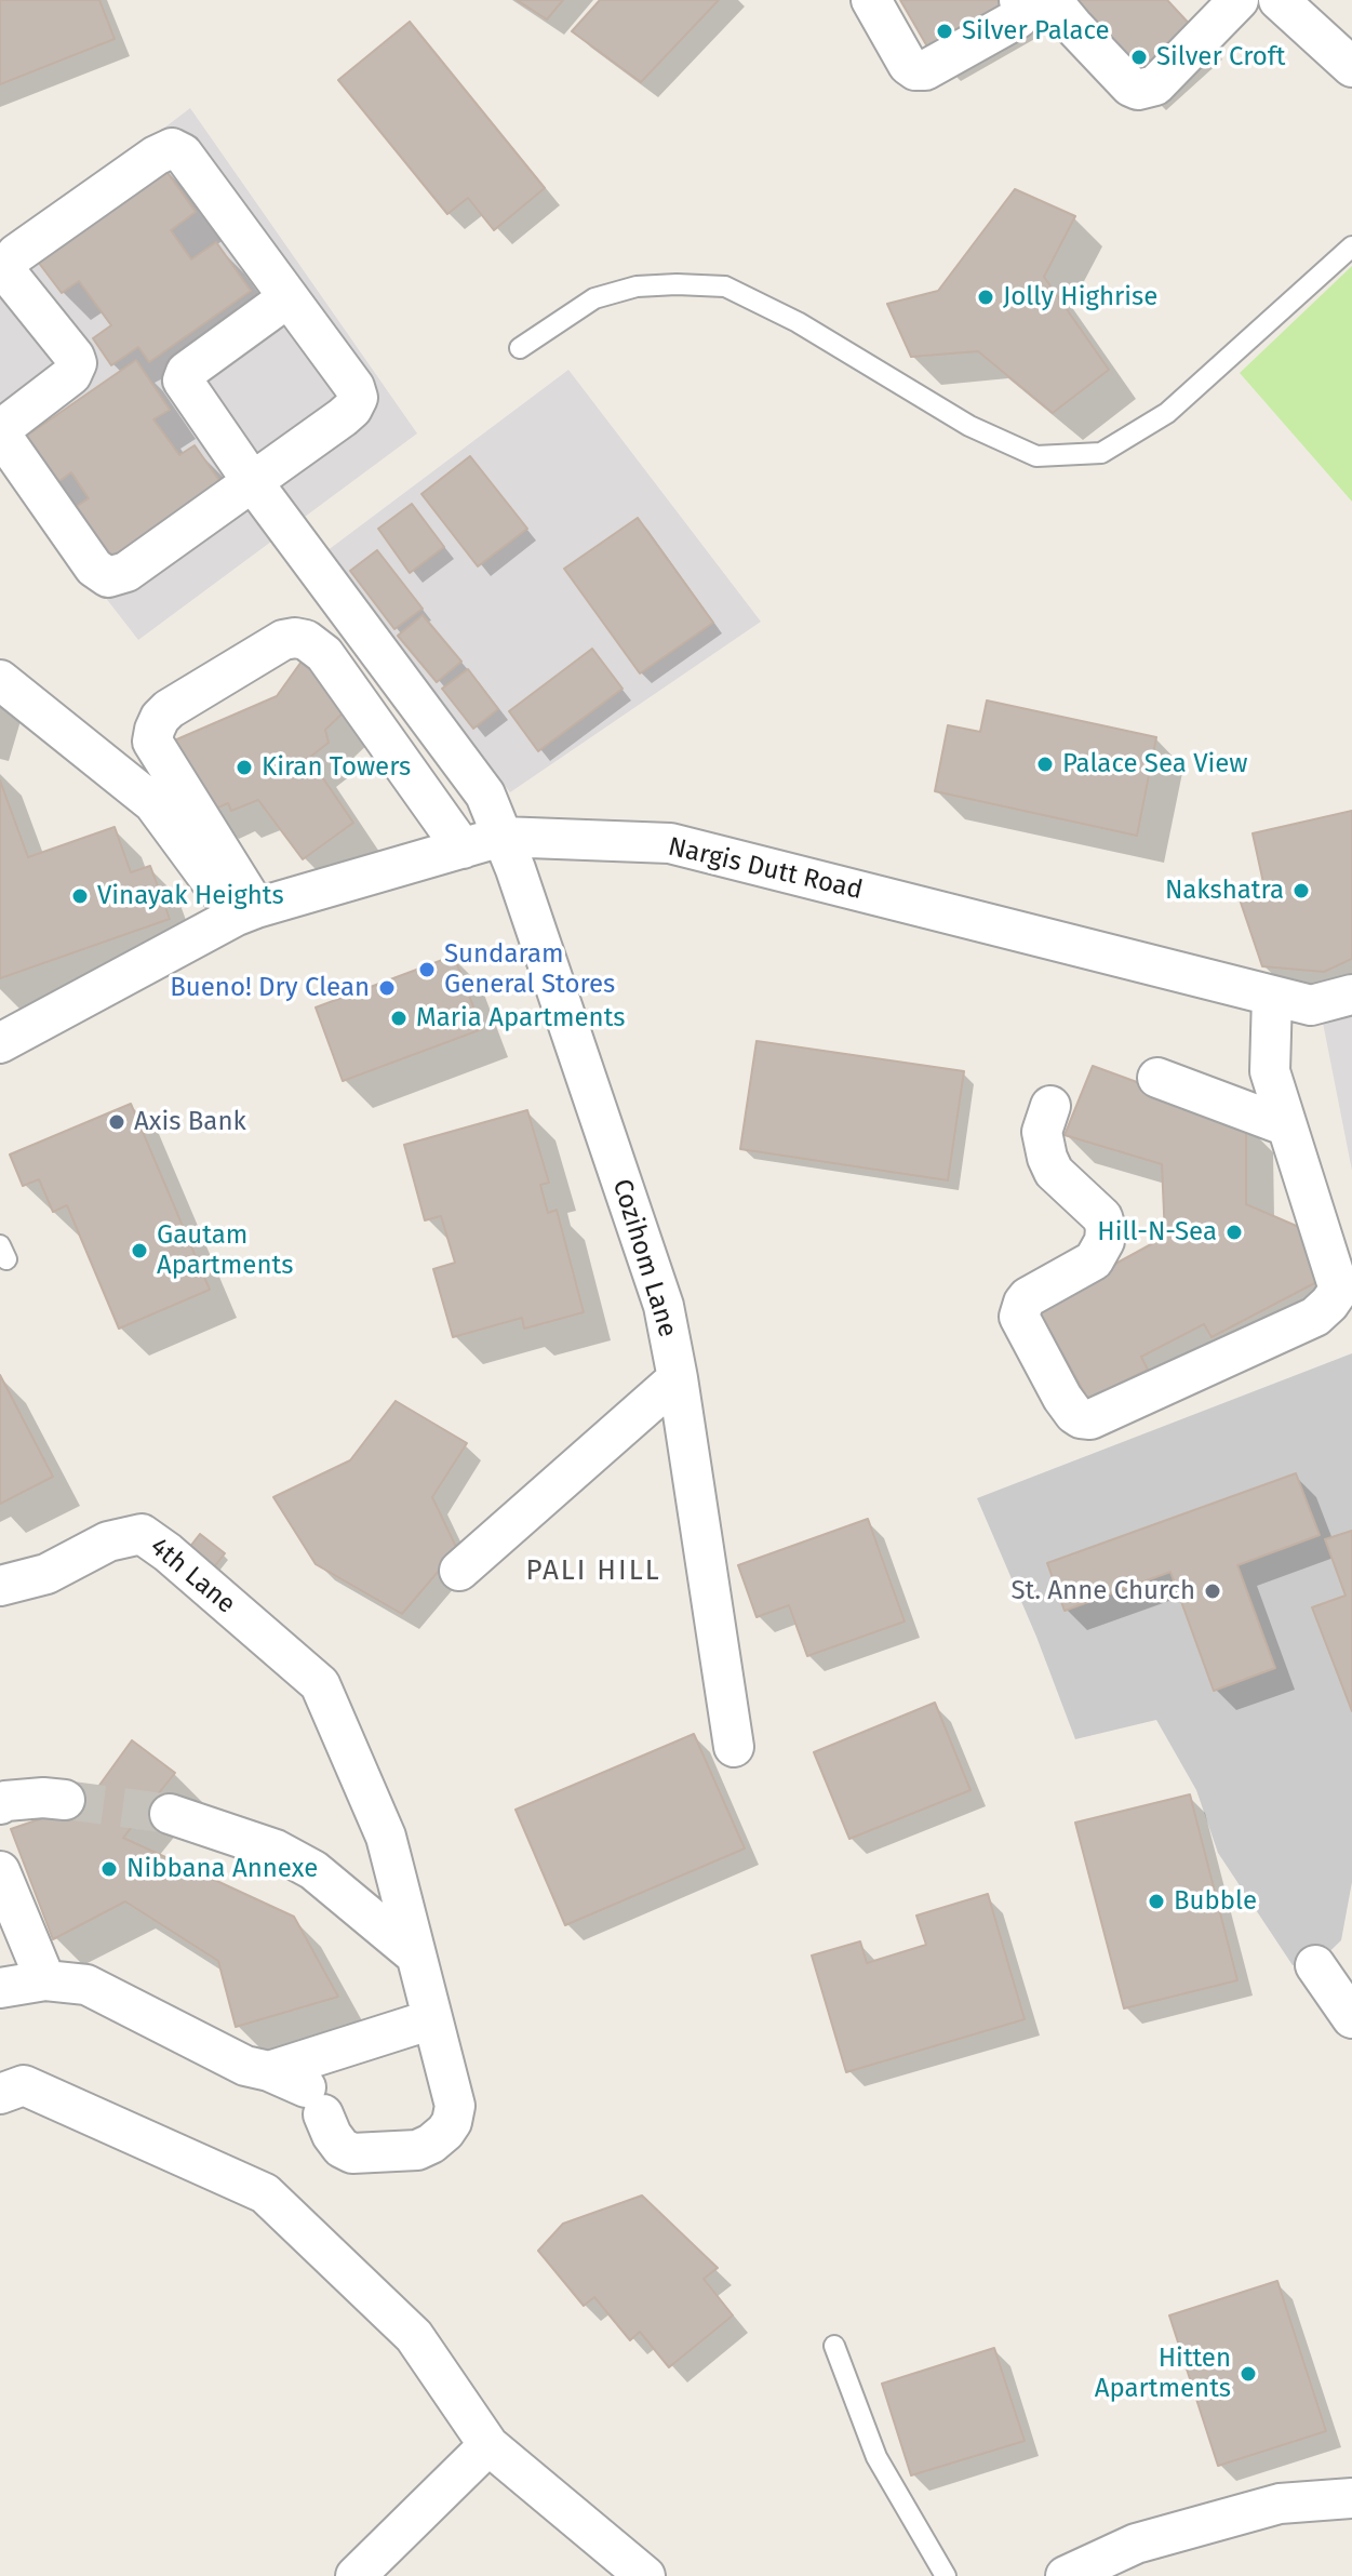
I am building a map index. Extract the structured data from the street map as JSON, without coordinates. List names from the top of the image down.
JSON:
{
  "streets": {
    "street": ["Nargis Dutt Road", "Cozihom Lane", "4th Lane"]
  },
  "crossings": [
    ["Nargis Dutt Road", "Cozihom Lane"]
  ],
  "districts": ["PALI HILL"],
  "places": [
    "Silver Palace",
    "Silver Croft",
    "Jolly Highrise",
    "Palace Sea View",
    "Kiran Towers",
    "Nakshatra",
    "Vinayak Heights",
    "Sundaram General Stores",
    "Bueno! Dry Clean",
    "Maria Apartments",
    "Axis Bank",
    "Hill-N-Sea",
    "Gautam Apartments",
    "St. Anne Church",
    "Nibbana Annexe",
    "Bubble",
    "Hitten Apartments"
  ]
}
